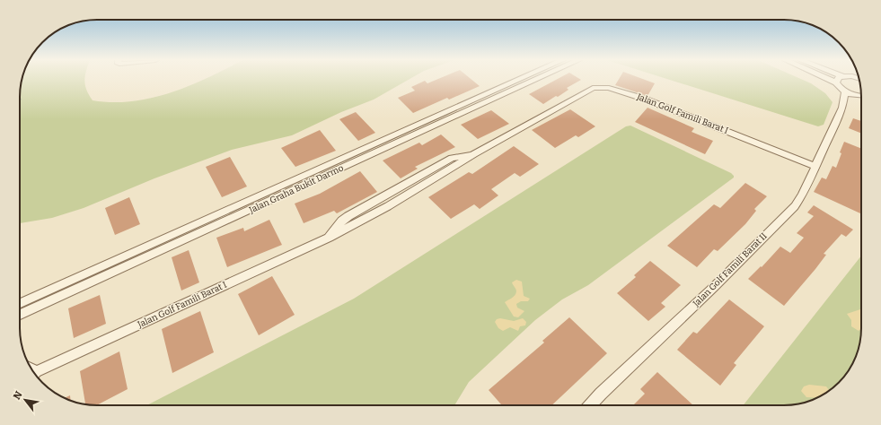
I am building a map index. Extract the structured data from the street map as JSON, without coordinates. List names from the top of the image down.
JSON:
{
  "streets": {
    "street": ["Jalan Golf Famili Barat I", "Jalan Graha Bukit Darmo", "Jalan Golf Famili Barat II"]
  },
  "crossings": [
    ["Jalan Golf Famili Barat I", "Jalan Golf Famili Barat II"]
  ],
  "north": "top left"
}
